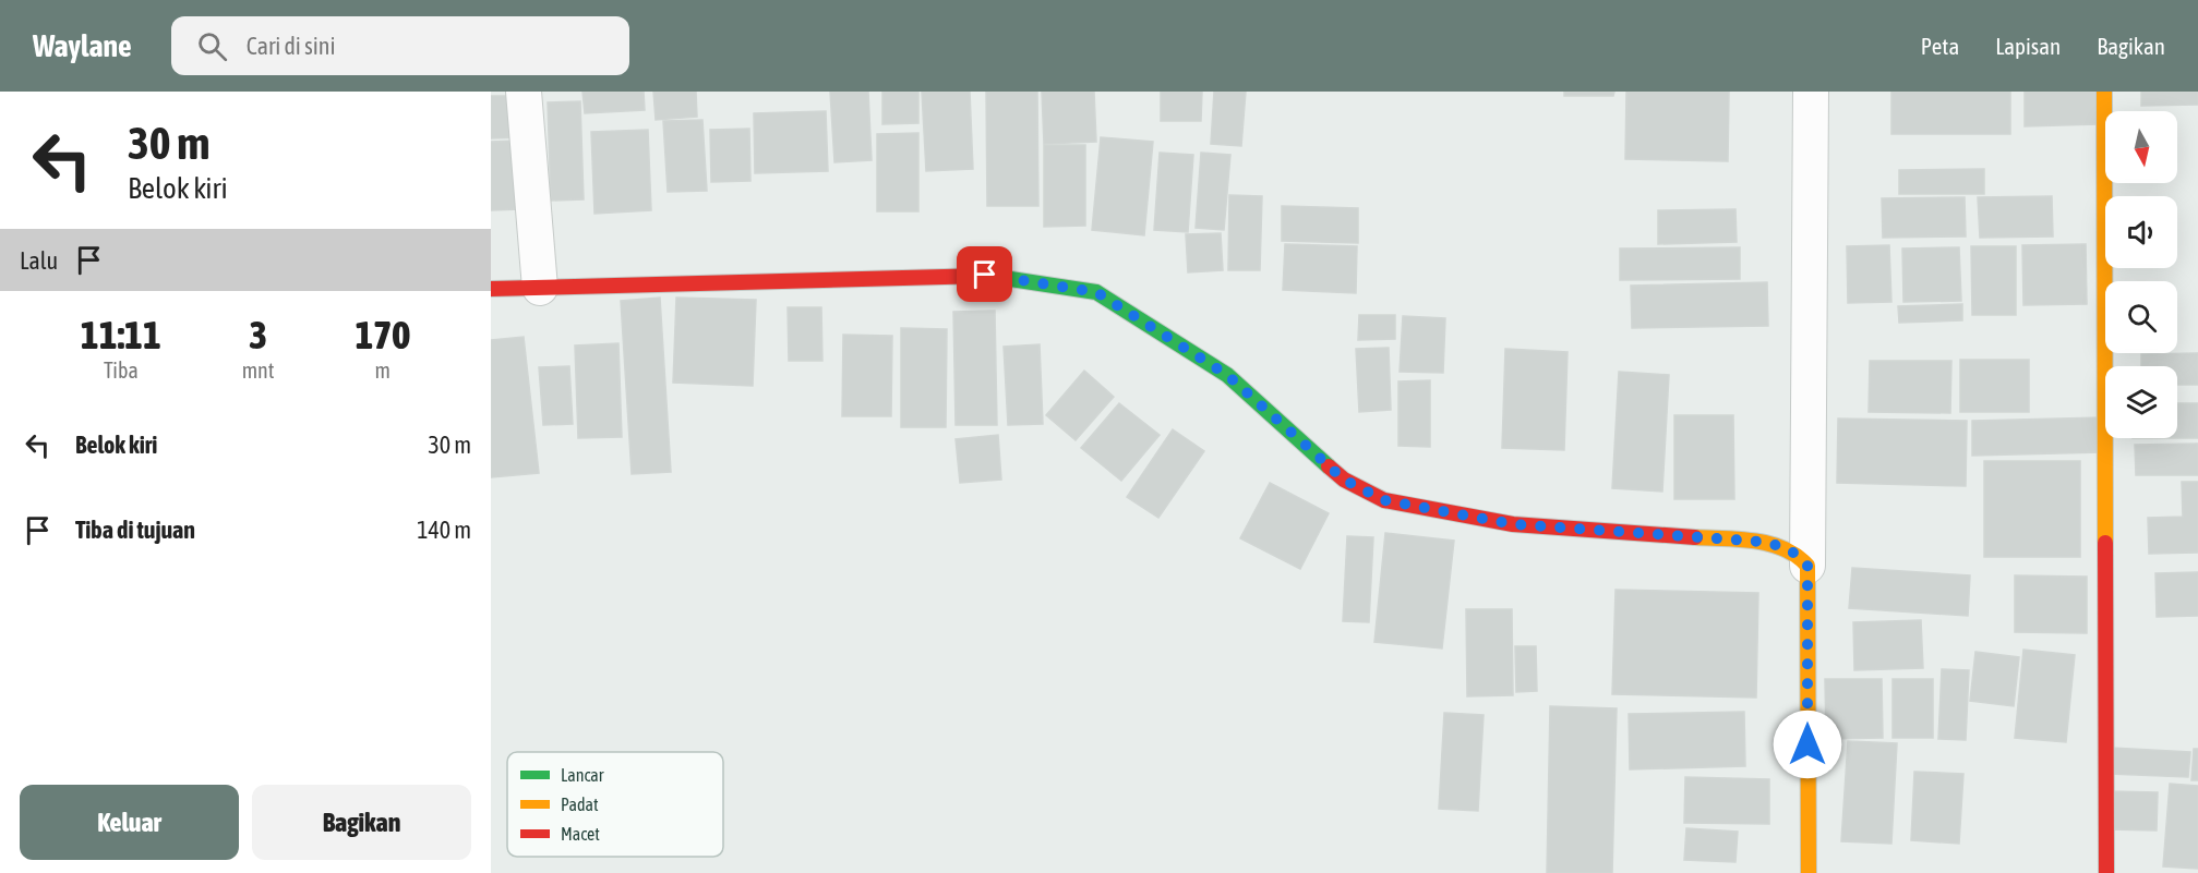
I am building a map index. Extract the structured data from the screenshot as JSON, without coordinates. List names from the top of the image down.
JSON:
{
  "legend": ["Lancar", "Padat", "Macet"],
  "north": "bottom",
  "page": {
    "header": "Waylane",
    "search": "Cari di sini",
    "nav": ["Peta", "Lapisan", "Bagikan"],
    "turn": ["30 m", "Belok kiri"],
    "then": "Lalu",
    "eta": [
      "11:11",
      "Tiba",
      "3",
      "mnt",
      "170",
      "m"
    ],
    "list": [
      {
        "name": "Belok kiri",
        "value": "30 m"
      },
      {
        "name": "Tiba di tujuan",
        "value": "140 m"
      }
    ],
    "buttons": ["Keluar", "Bagikan"]
  }
}
